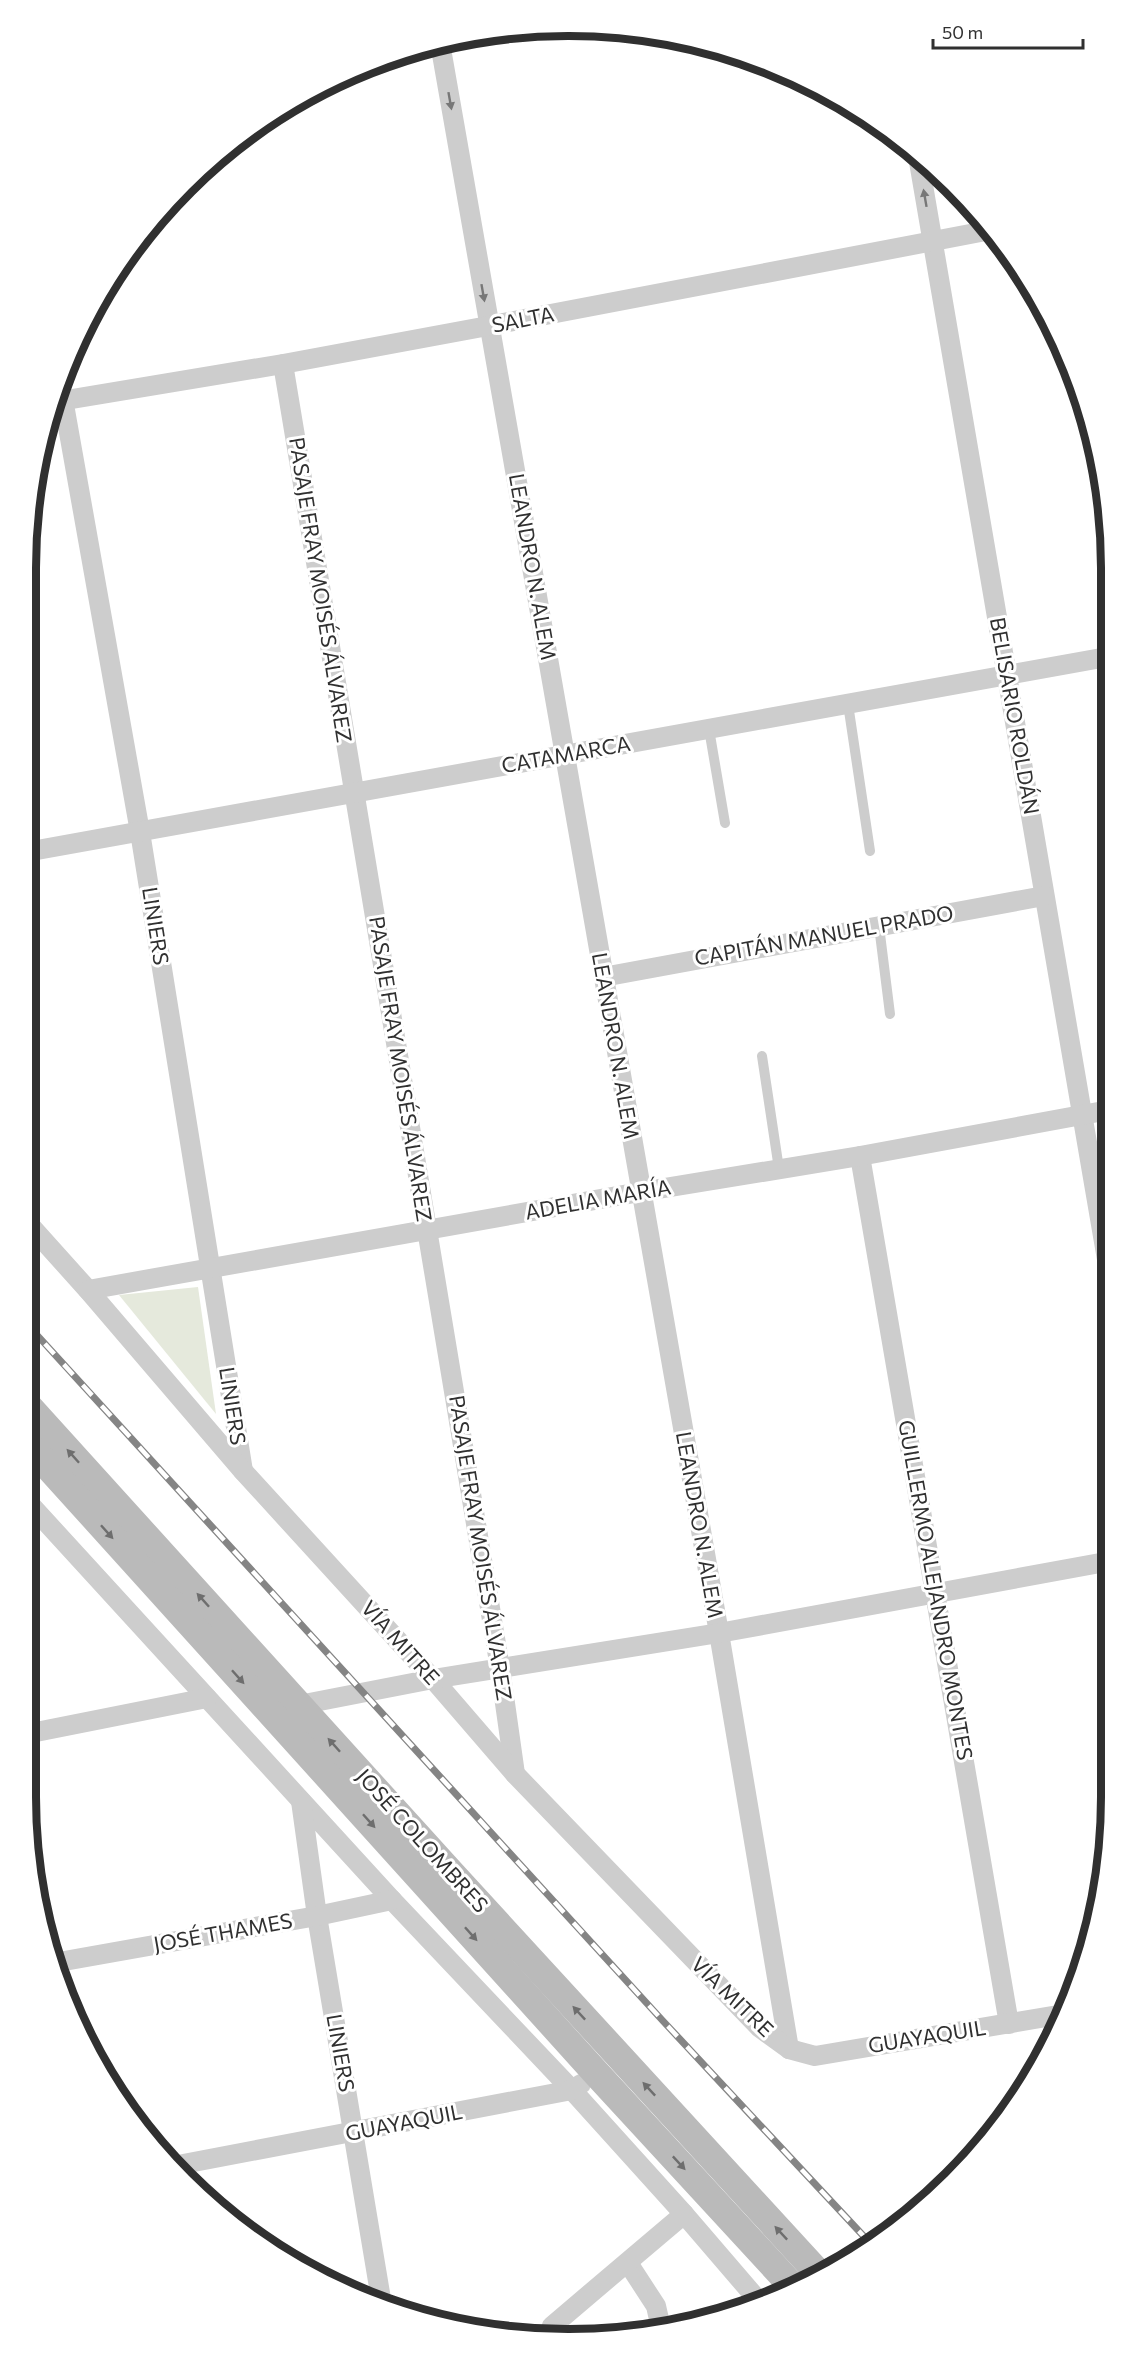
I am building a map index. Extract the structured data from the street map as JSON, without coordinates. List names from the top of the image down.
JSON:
{
  "streets": {
    "main road": ["JOSÉ COLOMBRES"],
    "street": [
      "SALTA",
      "LEANDRO N. ALEM",
      "PASAJE FRAY MOISÉS ÁLVAREZ",
      "BELISARIO ROLDÁN",
      "CATAMARCA",
      "LINIERS",
      "CAPITÁN MANUEL PRADO",
      "ADELIA MARÍA",
      "GUILLERMO ALEJANDRO MONTES",
      "VÍA MITRE",
      "JOSÉ THAMES",
      "GUAYAQUIL"
    ]
  },
  "crossings": [
    ["SALTA", "LEANDRO N. ALEM"],
    ["SALTA", "PASAJE FRAY MOISÉS ÁLVAREZ"],
    ["SALTA", "BELISARIO ROLDÁN"],
    ["LEANDRO N. ALEM", "CATAMARCA"],
    ["LEANDRO N. ALEM", "CAPITÁN MANUEL PRADO"],
    ["LEANDRO N. ALEM", "ADELIA MARÍA"],
    ["LEANDRO N. ALEM", "VÍA MITRE"],
    ["LEANDRO N. ALEM", "GUAYAQUIL"],
    ["PASAJE FRAY MOISÉS ÁLVAREZ", "CATAMARCA"],
    ["PASAJE FRAY MOISÉS ÁLVAREZ", "ADELIA MARÍA"],
    ["PASAJE FRAY MOISÉS ÁLVAREZ", "VÍA MITRE"],
    ["BELISARIO ROLDÁN", "CATAMARCA"],
    ["BELISARIO ROLDÁN", "CAPITÁN MANUEL PRADO"],
    ["BELISARIO ROLDÁN", "ADELIA MARÍA"],
    ["CATAMARCA", "LINIERS"],
    ["LINIERS", "ADELIA MARÍA"],
    ["LINIERS", "VÍA MITRE"],
    ["LINIERS", "JOSÉ THAMES"],
    ["LINIERS", "GUAYAQUIL"],
    ["ADELIA MARÍA", "GUILLERMO ALEJANDRO MONTES"],
    ["ADELIA MARÍA", "VÍA MITRE"],
    ["GUILLERMO ALEJANDRO MONTES", "GUAYAQUIL"],
    ["VÍA MITRE", "GUAYAQUIL"],
    ["JOSÉ COLOMBRES", "GUAYAQUIL"]
  ],
  "scale_bar": "50 m"
}
